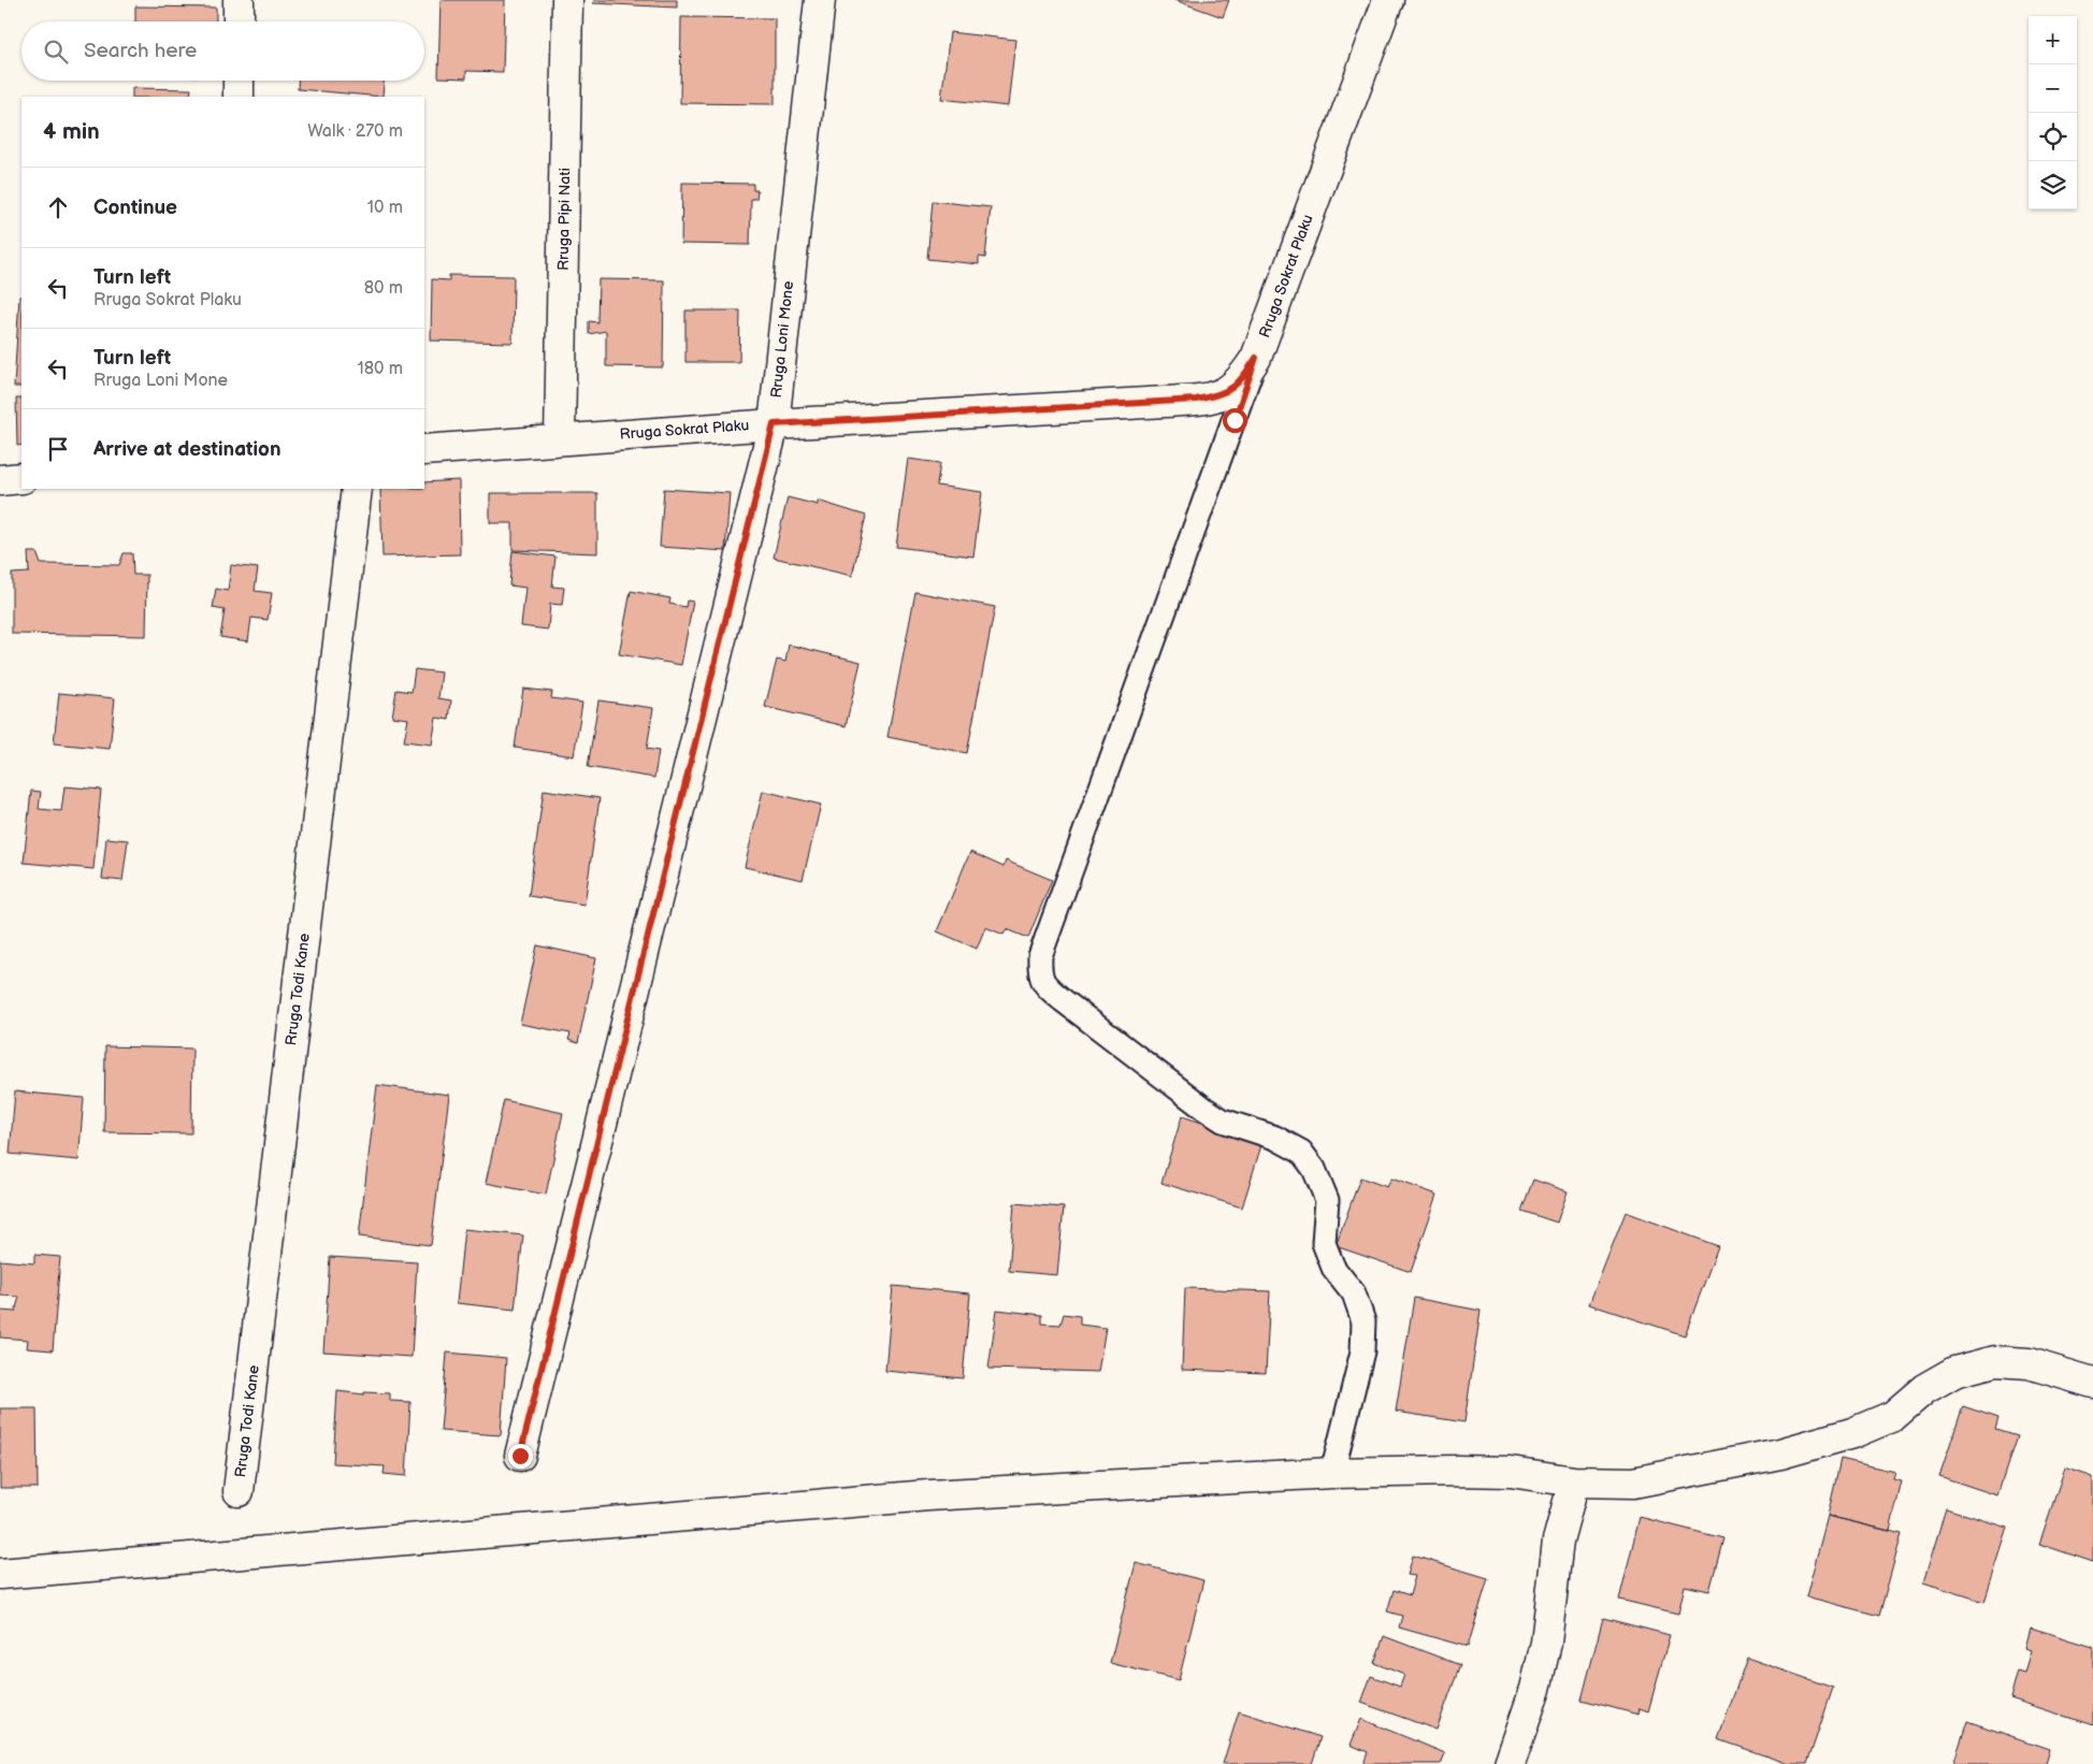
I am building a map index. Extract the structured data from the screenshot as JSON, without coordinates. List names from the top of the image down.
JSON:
{
  "streets": {
    "street": [
      "Rruga Pipi Nati",
      "Rruga Sokrat Plaku",
      "Rruga Loni Mone",
      "Rruga Todi Kane"
    ]
  },
  "crossings": [
    ["Rruga Pipi Nati", "Rruga Sokrat Plaku"],
    ["Rruga Sokrat Plaku", "Rruga Loni Mone"]
  ],
  "page": {
    "map_buttons": ["+", "−"],
    "search": "Search here",
    "heading": ["4 min", "Walk · 270 m"],
    "list": [
      ["Continue", "10 m"],
      ["Turn left", "Rruga Sokrat Plaku", "80 m"],
      ["Turn left", "Rruga Loni Mone", "180 m"],
      "Arrive at destination"
    ]
  }
}
